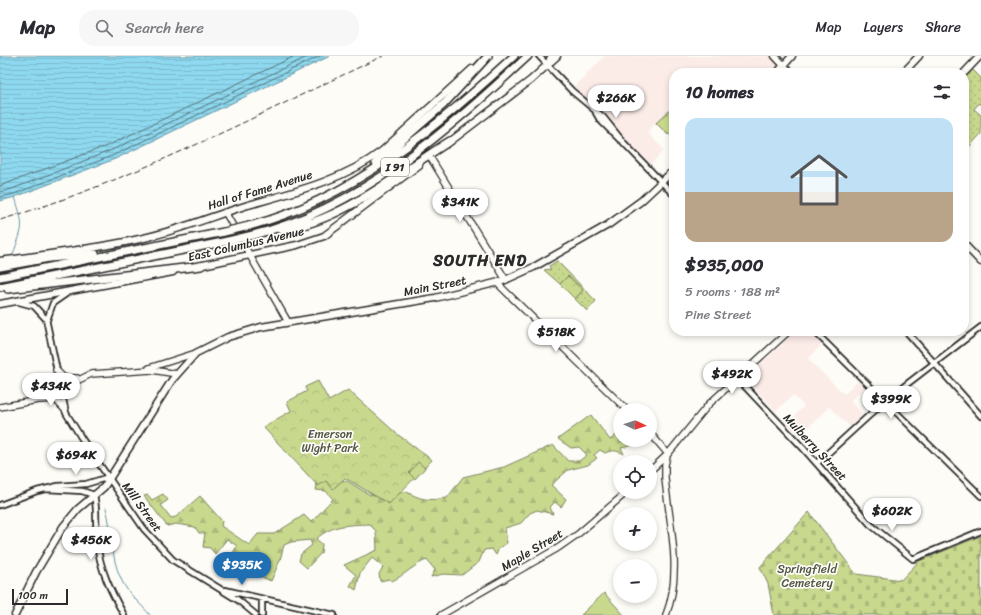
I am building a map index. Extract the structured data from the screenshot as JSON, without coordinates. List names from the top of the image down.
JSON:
{
  "streets": {
    "highway": ["I 91"],
    "main road": [
      "Hall of Fame Avenue",
      "East Columbus Avenue",
      "Main Street",
      "Maple Street"
    ],
    "street": ["Mulberry Street", "Mill Street"]
  },
  "crossings": [
    ["East Columbus Avenue", "Mill Street"],
    ["Main Street", "Mill Street"]
  ],
  "districts": ["SOUTH END"],
  "parks": ["Emerson Wight Park", "Springfield Cemetery"],
  "scale_bar": "100 m",
  "north": "right",
  "page": {
    "header": "Map",
    "search": "Search here",
    "nav": ["Map", "Layers", "Share"],
    "heading": "10 homes",
    "price": [
      "$266K",
      "$341K",
      "$518K",
      "$492K",
      "$434K",
      "$399K",
      "$694K",
      "$602K",
      "$456K",
      "$935K"
    ],
    "list": [
      {
        "name": "$935,000",
        "note": "5 rooms · 188 m² · Pine Street"
      }
    ],
    "map_buttons": ["+", "−"],
    "scale": "100 m"
  }
}
